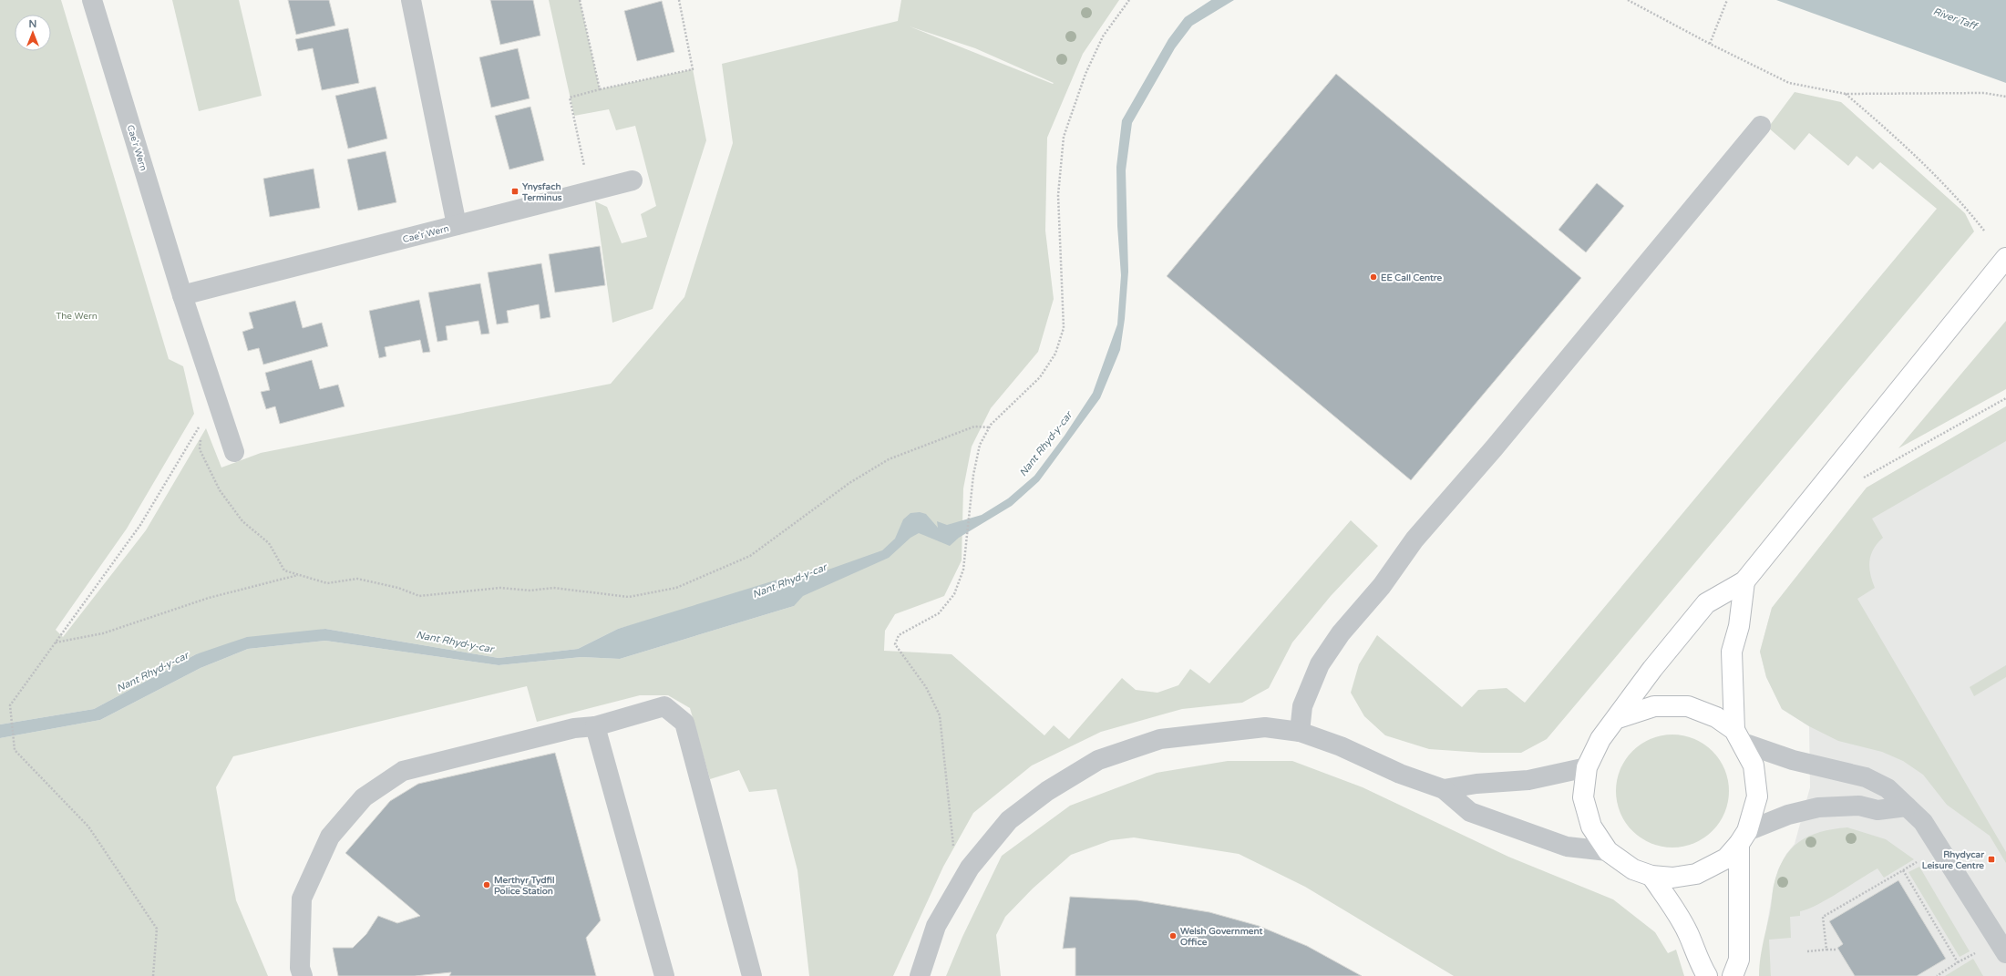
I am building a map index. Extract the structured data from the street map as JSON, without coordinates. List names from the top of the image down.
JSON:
{
  "streets": {
    "street": ["Cae'r Wern"]
  },
  "water": ["River Taff", "Nant Rhyd-y-car"],
  "parks": ["The Wern"],
  "places": {
    "transit": ["Ynysfach Terminus", "Rhydycar Leisure Centre"],
    "other": ["EE Call Centre", "Merthyr Tydfil Police Station", "Welsh Government Office"]
  },
  "north": "top"
}
